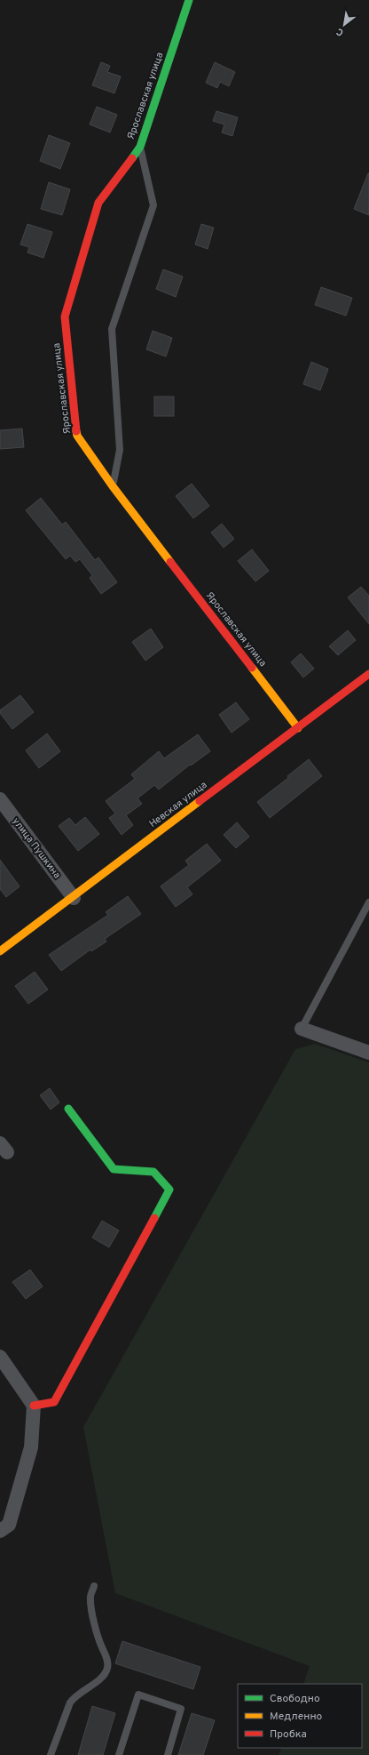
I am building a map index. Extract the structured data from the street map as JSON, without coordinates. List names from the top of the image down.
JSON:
{
  "streets": {
    "street": ["Ярославская улица", "Невская улица", "улица Пушкина"]
  },
  "crossings": [
    ["Ярославская улица", "Невская улица"],
    ["Невская улица", "улица Пушкина"]
  ],
  "legend": ["Свободно", "Медленно", "Пробка"],
  "north": "bottom left"
}
